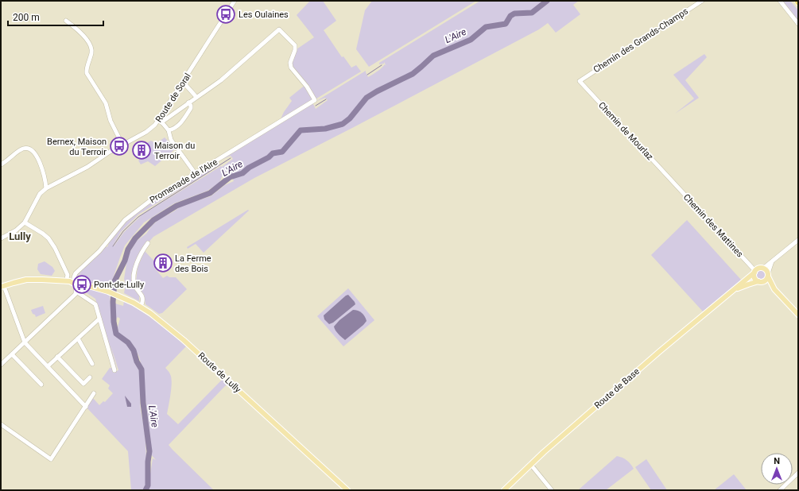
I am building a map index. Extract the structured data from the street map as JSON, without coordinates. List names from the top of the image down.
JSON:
{
  "streets": {
    "main road": ["Route de Lully", "Route de Base"],
    "street": [
      "Chemin des Grands-Champs",
      "Route de Soral",
      "Chemin de Mourlaz",
      "Promenade de l'Aire",
      "Chemin des Mattines"
    ]
  },
  "crossings": [
    ["Chemin des Grands-Champs", "Chemin de Mourlaz"],
    ["Chemin de Mourlaz", "Chemin des Mattines"],
    ["Promenade de l'Aire", "Route de Lully"],
    ["Chemin des Mattines", "Route de Base"]
  ],
  "districts": ["Lully"],
  "water": ["L'Aire"],
  "places": {
    "bus stop": ["Les Oulaines", "Bernex, Maison du Terroir", "Pont-de-Lully"],
    "building": ["Maison du Terroir", "La Ferme des Bois"]
  },
  "scale_bar": "200 m",
  "north": "top"
}
